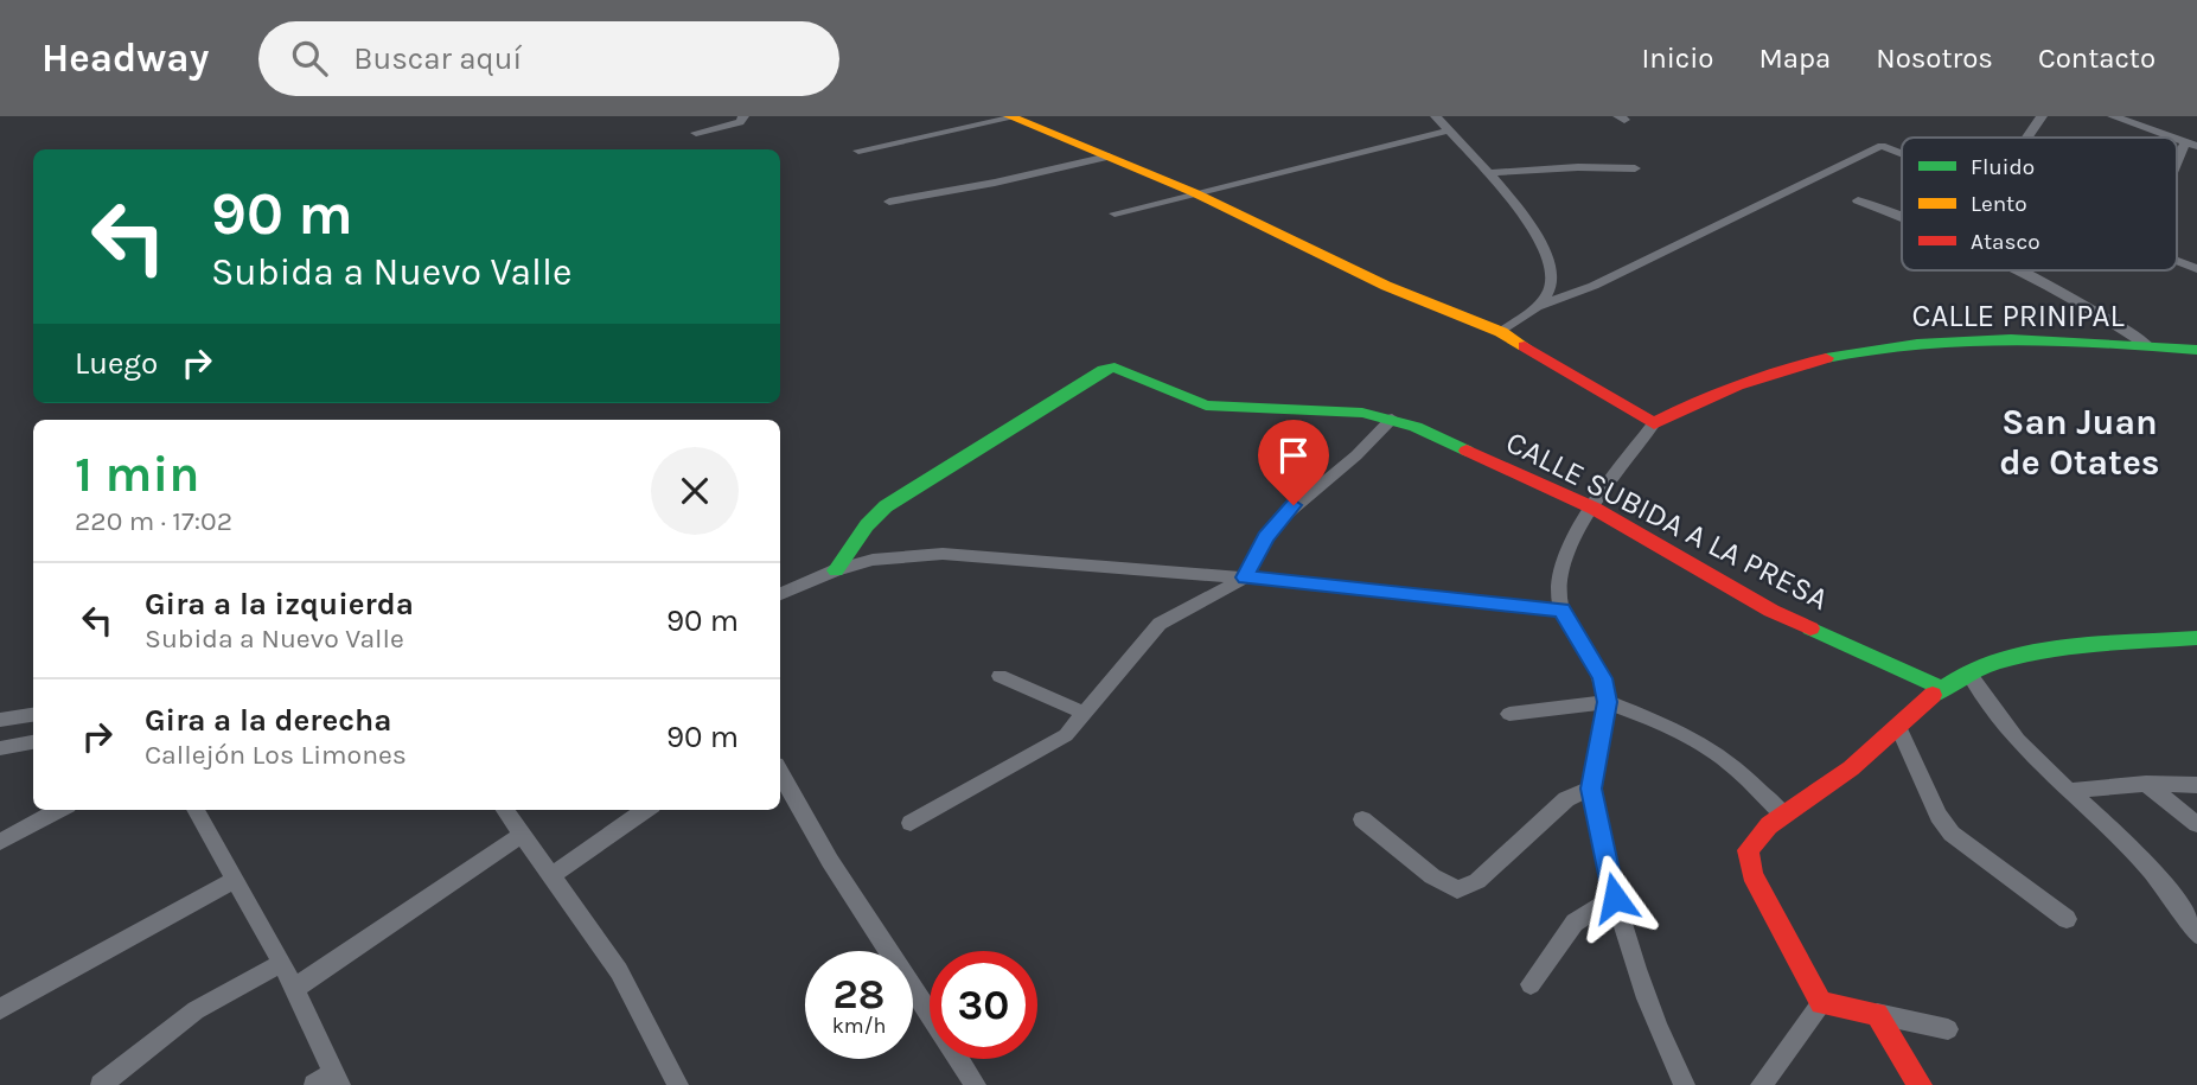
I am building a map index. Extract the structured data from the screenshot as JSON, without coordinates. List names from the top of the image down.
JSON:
{
  "streets": {
    "street": ["CALLE PRINIPAL", "CALLE SUBIDA A LA PRESA"]
  },
  "districts": ["San Juan de Otates"],
  "legend": ["Fluido", "Lento", "Atasco"],
  "page": {
    "header": "Headway",
    "search": "Buscar aquí",
    "nav": [
      "Inicio",
      "Mapa",
      "Nosotros",
      "Contacto"
    ],
    "turn": ["90 m", "Subida a Nuevo Valle"],
    "then": "Luego",
    "heading": ["1 min", "220 m · 17:02"],
    "list": [
      {
        "name": "Gira a la izquierda",
        "note": "Subida a Nuevo Valle",
        "value": "90 m"
      },
      {
        "name": "Gira a la derecha",
        "note": "Callejón Los Limones",
        "value": "90 m"
      }
    ],
    "speed": "28 km/h",
    "limit": "30"
  }
}
